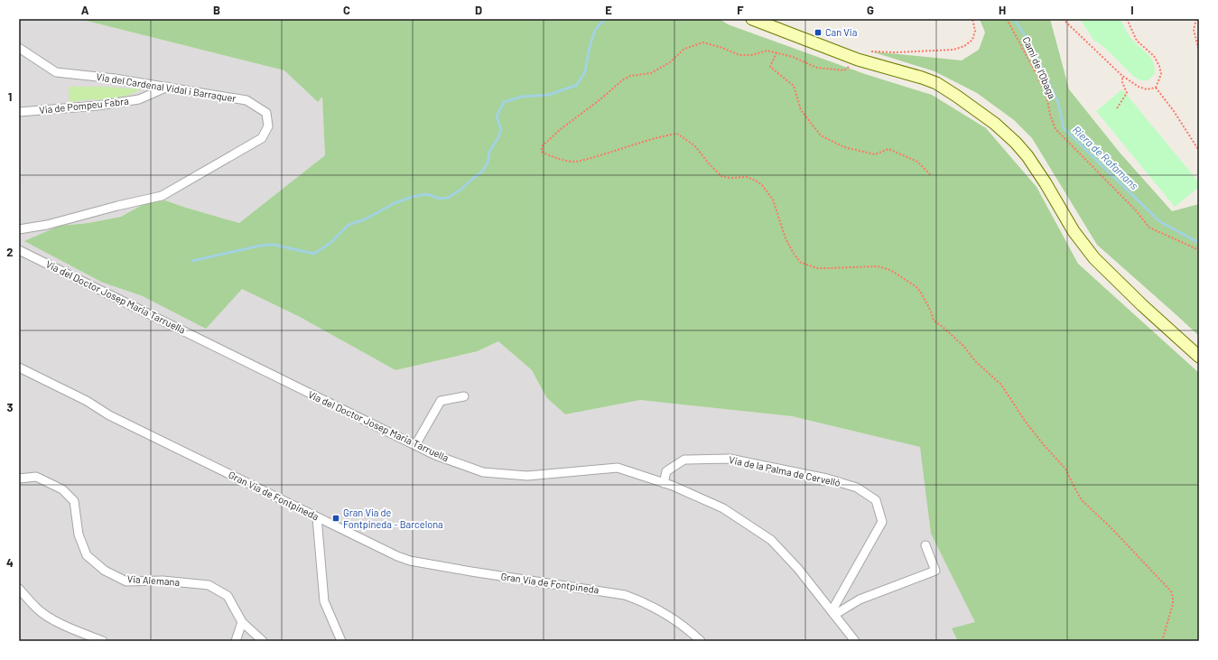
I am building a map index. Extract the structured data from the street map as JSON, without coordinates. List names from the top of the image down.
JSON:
{
  "streets": {
    "street": [
      "Via del Cardenal Vidal i Barraquer",
      "Via de Pompeu Fabra",
      "Via del Doctor Josep Maria Tarruella",
      "Via de la Palma de Cervelló",
      "Gran Via de Fontpineda",
      "Via Alemana"
    ],
    "path": ["Camí de l'Obaga"]
  },
  "crossings": [
    ["Via del Cardenal Vidal i Barraquer", "Via de Pompeu Fabra"],
    ["Via del Doctor Josep Maria Tarruella", "Via de la Palma de Cervelló"]
  ],
  "water": ["Riera de Rafamans"],
  "places": {
    "transit": ["Can Via", "Gran Via de Fontpineda - Barcelona"]
  },
  "grid": {
    "columns": [
      "A",
      "B",
      "C",
      "D",
      "E",
      "F",
      "G",
      "H",
      "I"
    ],
    "rows": [
      "1",
      "2",
      "3",
      "4"
    ]
  }
}
